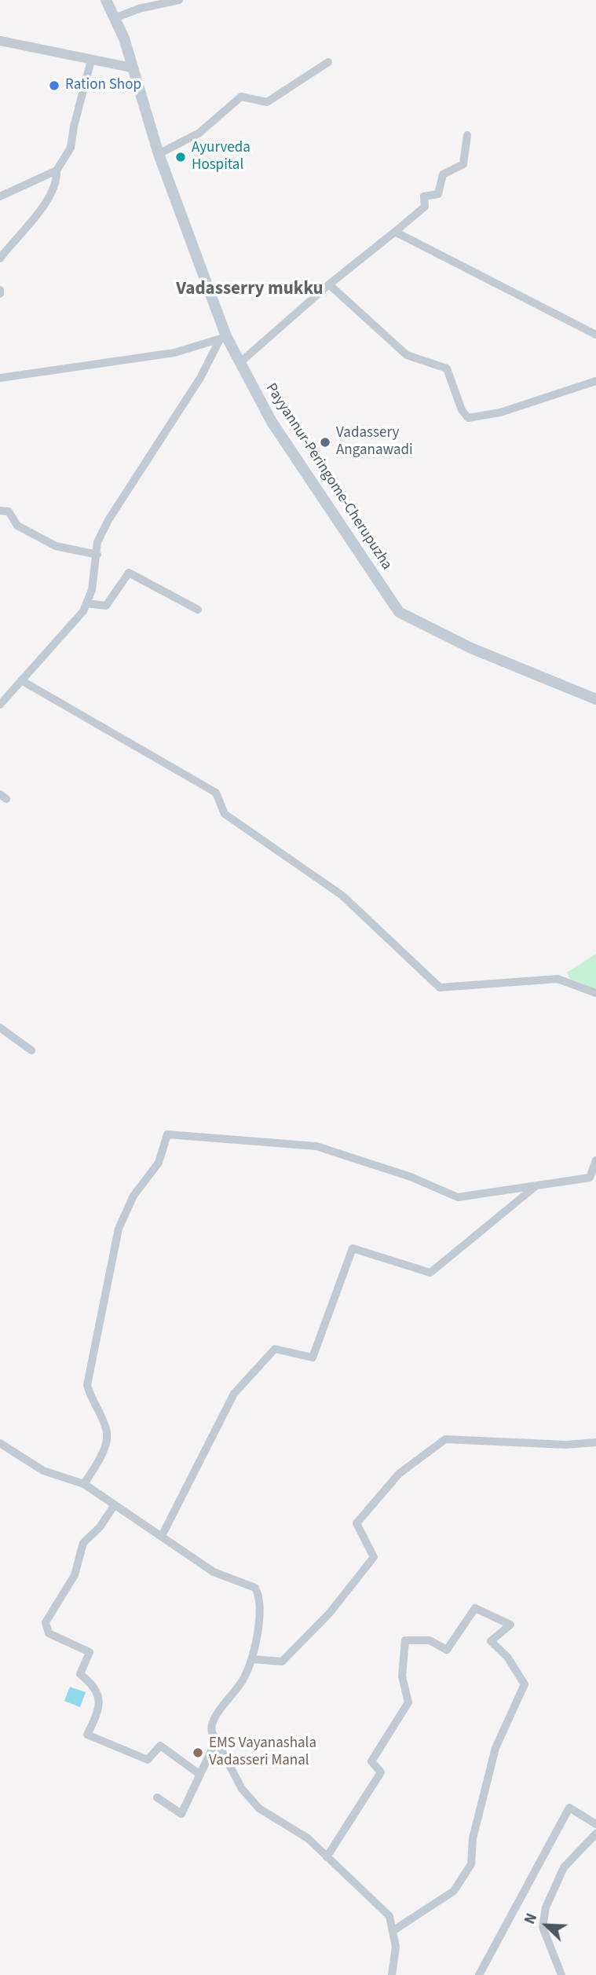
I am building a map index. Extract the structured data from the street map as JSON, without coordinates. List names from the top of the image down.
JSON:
{
  "streets": {
    "main road": ["Payyannur-Peringome-Cherupuzha"]
  },
  "districts": ["Vadasserry mukku"],
  "places": [
    "Ration Shop",
    "Ayurveda Hospital",
    "Vadassery Anganawadi",
    "EMS Vayanashala Vadasseri Manal"
  ],
  "north": "top left"
}
